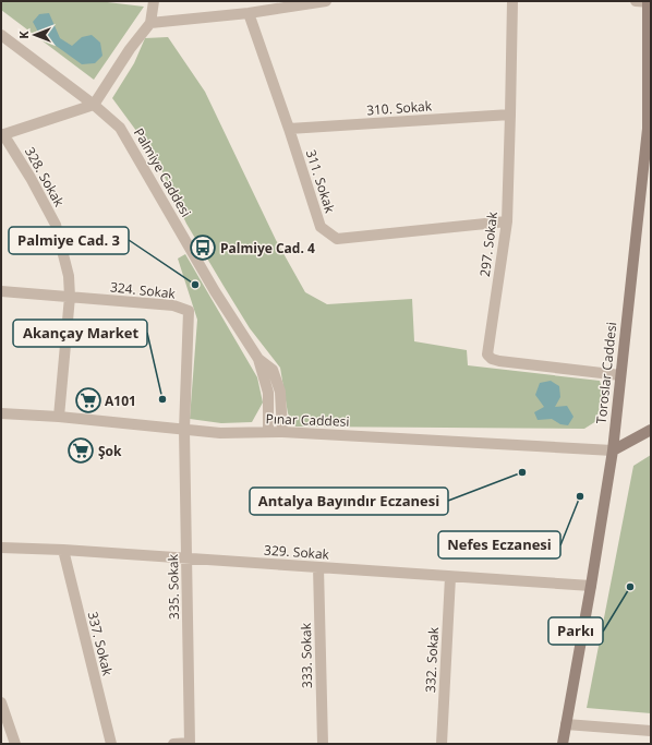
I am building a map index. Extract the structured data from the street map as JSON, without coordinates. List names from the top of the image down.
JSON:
{
  "streets": {
    "main road": ["Toroslar Caddesi"],
    "street": [
      "310. Sokak",
      "Palmiye Caddesi",
      "328. Sokak",
      "311. Sokak",
      "297. Sokak",
      "324. Sokak",
      "Pınar Caddesi",
      "329. Sokak",
      "335. Sokak",
      "337. Sokak",
      "333. Sokak",
      "332. Sokak"
    ]
  },
  "crossings": [
    ["310. Sokak", "311. Sokak"],
    ["310. Sokak", "297. Sokak"],
    ["Palmiye Caddesi", "Pınar Caddesi"],
    ["328. Sokak", "324. Sokak"],
    ["328. Sokak", "Pınar Caddesi"],
    ["311. Sokak", "297. Sokak"],
    ["297. Sokak", "Toroslar Caddesi"],
    ["324. Sokak", "Pınar Caddesi"],
    ["324. Sokak", "335. Sokak"],
    ["Toroslar Caddesi", "Pınar Caddesi"],
    ["Toroslar Caddesi", "329. Sokak"],
    ["Pınar Caddesi", "335. Sokak"],
    ["329. Sokak", "335. Sokak"],
    ["329. Sokak", "337. Sokak"],
    ["329. Sokak", "333. Sokak"],
    ["329. Sokak", "332. Sokak"]
  ],
  "places": {
    "bus stop": ["Palmiye Cad. 4"],
    "other": [
      "Palmiye Cad. 3",
      "Akançay Market",
      "Antalya Bayındır Eczanesi",
      "Nefes Eczanesi",
      "Parkı"
    ],
    "supermarket": ["A101", "Şok"]
  },
  "north": "left"
}
